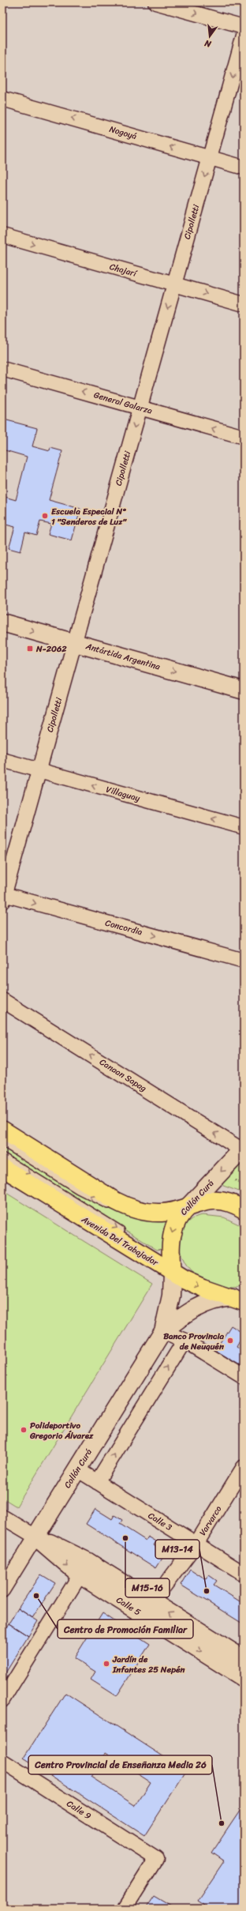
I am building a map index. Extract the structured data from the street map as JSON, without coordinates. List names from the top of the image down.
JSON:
{
  "streets": {
    "main road": ["Collón Curá", "Avenida Del Trabajador"],
    "street": [
      "Nogoyá",
      "Cipolletti",
      "Chajarí",
      "General Galarza",
      "Antártida Argentina",
      "Villaguay",
      "Concordia",
      "Canaan Sapag",
      "Varvarco",
      "Calle 3",
      "Calle 5",
      "Calle 9"
    ]
  },
  "crossings": [
    ["Nogoyá", "Cipolletti"],
    ["Cipolletti", "Chajarí"],
    ["Cipolletti", "General Galarza"],
    ["Cipolletti", "Antártida Argentina"],
    ["Cipolletti", "Villaguay"],
    ["Cipolletti", "Concordia"],
    ["Canaan Sapag", "Collón Curá"],
    ["Collón Curá", "Avenida Del Trabajador"],
    ["Collón Curá", "Calle 3"],
    ["Collón Curá", "Calle 5"],
    ["Varvarco", "Calle 3"],
    ["Varvarco", "Calle 5"]
  ],
  "one_way": [
    "Nogoyá",
    "Cipolletti",
    "Chajarí",
    "General Galarza",
    "Antártida Argentina",
    "Villaguay",
    "Concordia",
    "Canaan Sapag"
  ],
  "places": {
    "other": [
      "Escuela Especial N° 1 \"Senderos de Luz\"",
      "Banco Provincia de Neuquén",
      "Polideportivo Gregorio Álvarez",
      "M15-16",
      "M13-14",
      "Centro de Promoción Familiar",
      "Jardín de Infantes 25 Nepén",
      "Centro Provincial de Enseñanza Media 26"
    ],
    "transit": ["N-2062"]
  },
  "north": "bottom"
}
